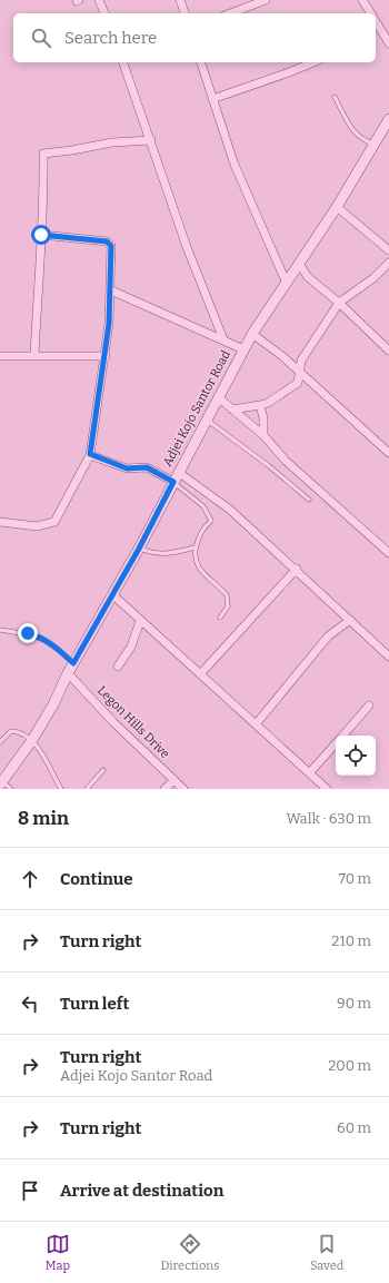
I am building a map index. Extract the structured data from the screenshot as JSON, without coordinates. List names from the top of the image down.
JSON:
{
  "streets": {
    "street": ["Adjei Kojo Santor Road", "Legon Hills Drive"]
  },
  "crossings": [
    ["Adjei Kojo Santor Road", "Legon Hills Drive"]
  ],
  "page": {
    "search": "Search here",
    "heading": ["8 min", "Walk · 630 m"],
    "list": [
      ["Continue", "70 m"],
      ["Turn right", "210 m"],
      ["Turn left", "90 m"],
      ["Turn right", "Adjei Kojo Santor Road", "200 m"],
      ["Turn right", "60 m"],
      "Arrive at destination"
    ],
    "nav": ["Map", "Directions", "Saved"]
  }
}
